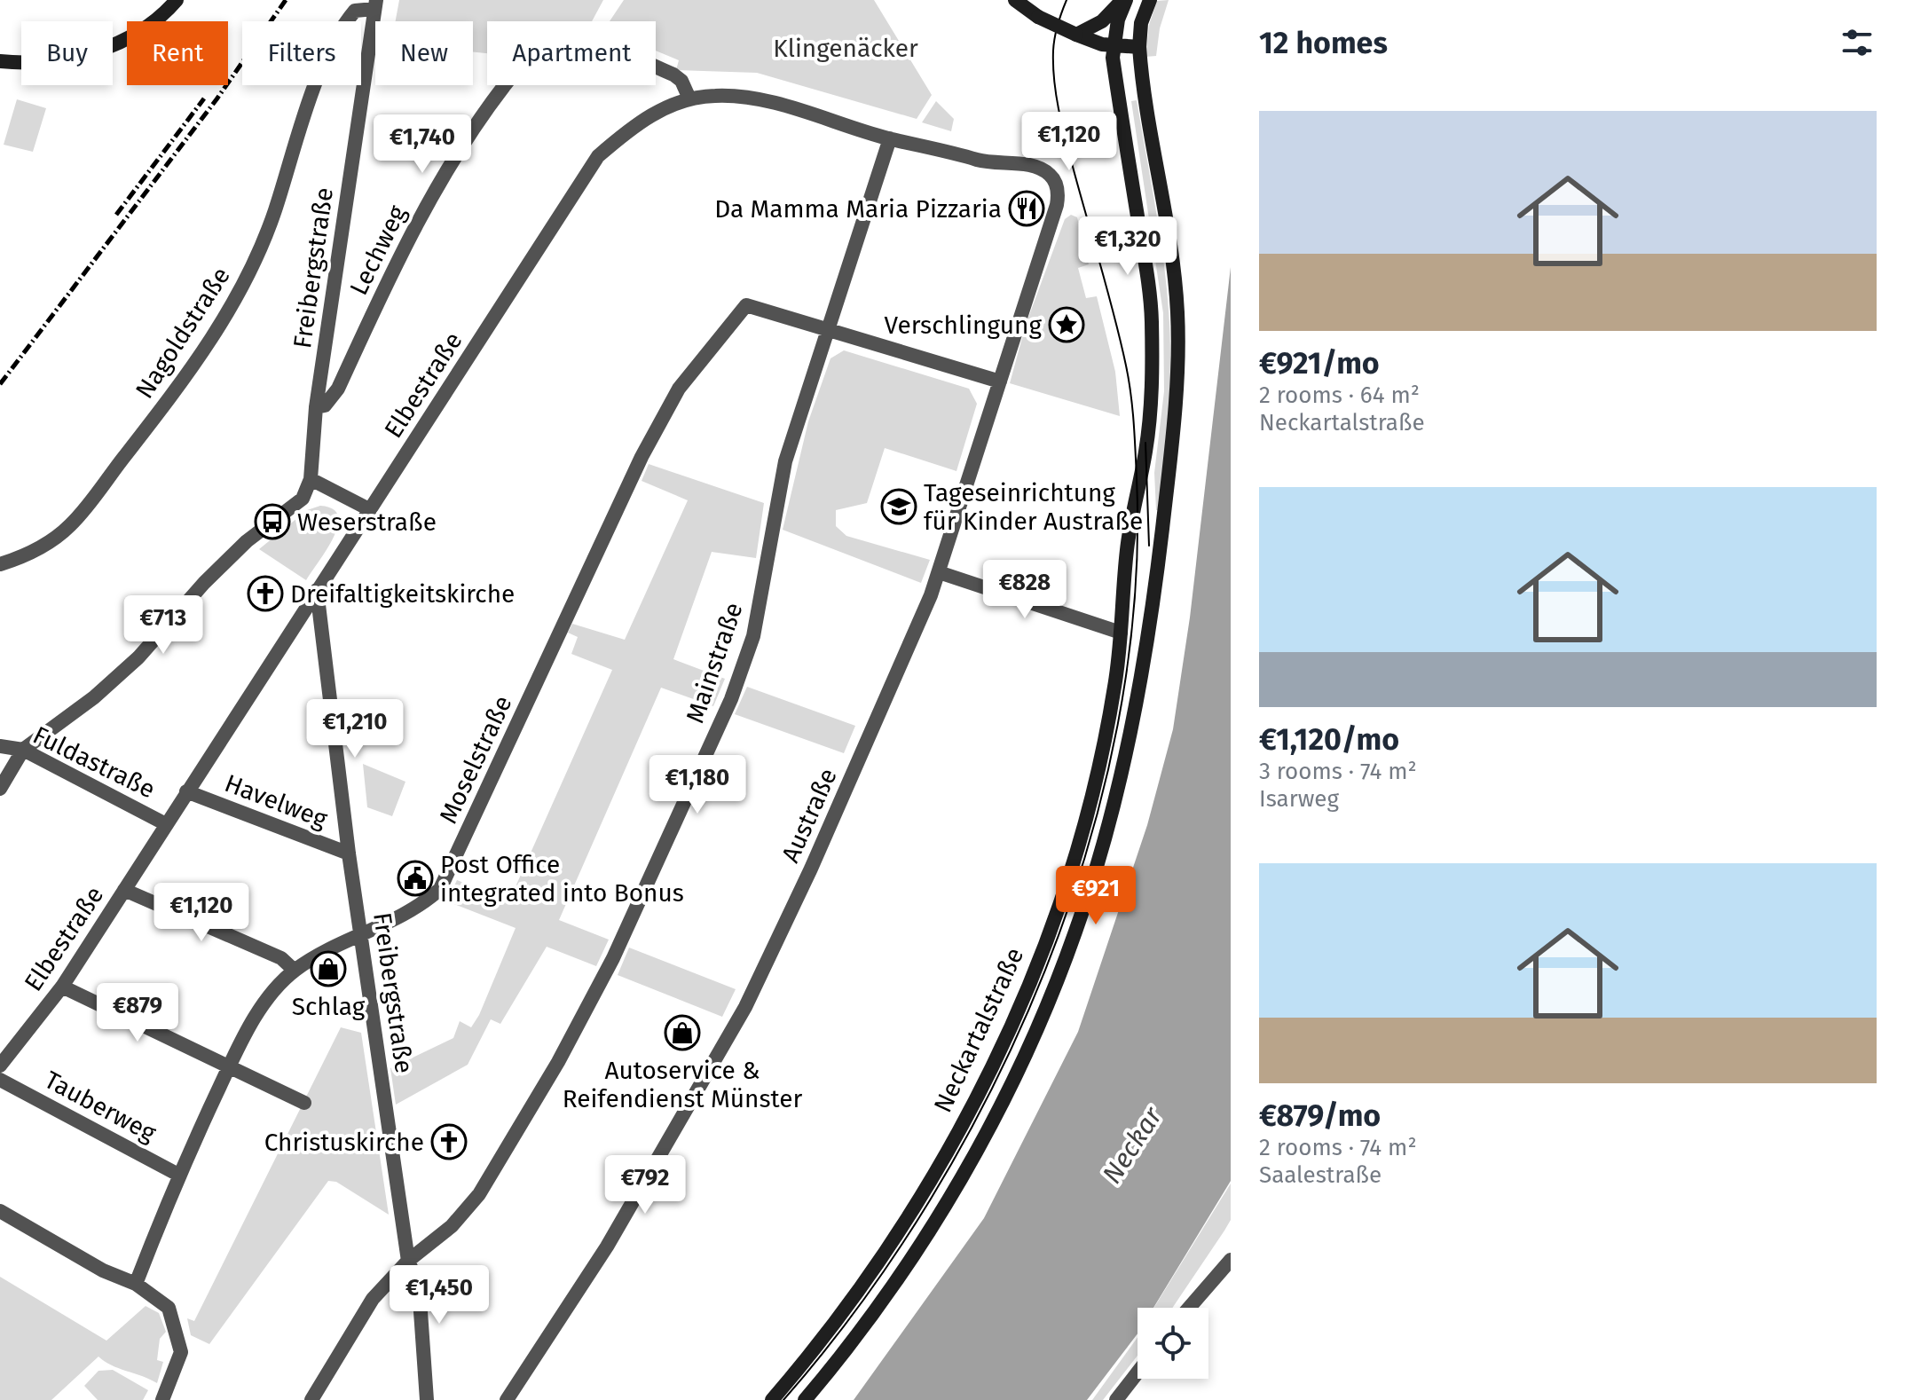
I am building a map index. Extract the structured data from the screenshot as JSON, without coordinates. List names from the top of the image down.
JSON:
{
  "streets": {
    "main road": ["Neckartalstraße"],
    "street": [
      "Lechweg",
      "Freibergstraße",
      "Nagoldstraße",
      "Elbestraße",
      "Mainstraße",
      "Moselstraße",
      "Fuldastraße",
      "Havelweg",
      "Austraße",
      "Tauberweg"
    ]
  },
  "crossings": [
    ["Lechweg", "Freibergstraße"],
    ["Lechweg", "Elbestraße"],
    ["Freibergstraße", "Nagoldstraße"],
    ["Freibergstraße", "Elbestraße"],
    ["Freibergstraße", "Mainstraße"],
    ["Freibergstraße", "Moselstraße"],
    ["Freibergstraße", "Havelweg"],
    ["Elbestraße", "Mainstraße"],
    ["Elbestraße", "Fuldastraße"],
    ["Elbestraße", "Havelweg"],
    ["Elbestraße", "Austraße"],
    ["Mainstraße", "Moselstraße"],
    ["Moselstraße", "Austraße"],
    ["Moselstraße", "Tauberweg"]
  ],
  "water": ["Neckar"],
  "parks": ["Klingenäcker"],
  "places": {
    "restaurant": ["Da Mamma Maria Pizzaria"],
    "place": ["Verschlingung"],
    "school or university": ["Tageseinrichtung für Kinder Austraße"],
    "bus stop": ["Weserstraße"],
    "church": ["Dreifaltigkeitskirche", "Christuskirche"],
    "public building": ["Post Office integrated into Bonus"],
    "shop": ["Schlag", "Autoservice & Reifendienst Münster"]
  },
  "page": {
    "heading": "12 homes",
    "chip": [
      "Buy",
      "Rent",
      "Filters",
      "New",
      "Apartment"
    ],
    "list": [
      {
        "name": "€921/mo",
        "note": "2 rooms · 64 m² · Neckartalstraße"
      },
      {
        "name": "€1,120/mo",
        "note": "3 rooms · 74 m² · Isarweg"
      },
      {
        "name": "€879/mo",
        "note": "2 rooms · 74 m² · Saalestraße"
      }
    ],
    "price": [
      "€1,120",
      "€1,740",
      "€1,320",
      "€828",
      "€713",
      "€1,210",
      "€1,180",
      "€921",
      "€1,120",
      "€879",
      "€792",
      "€1,450"
    ]
  }
}
